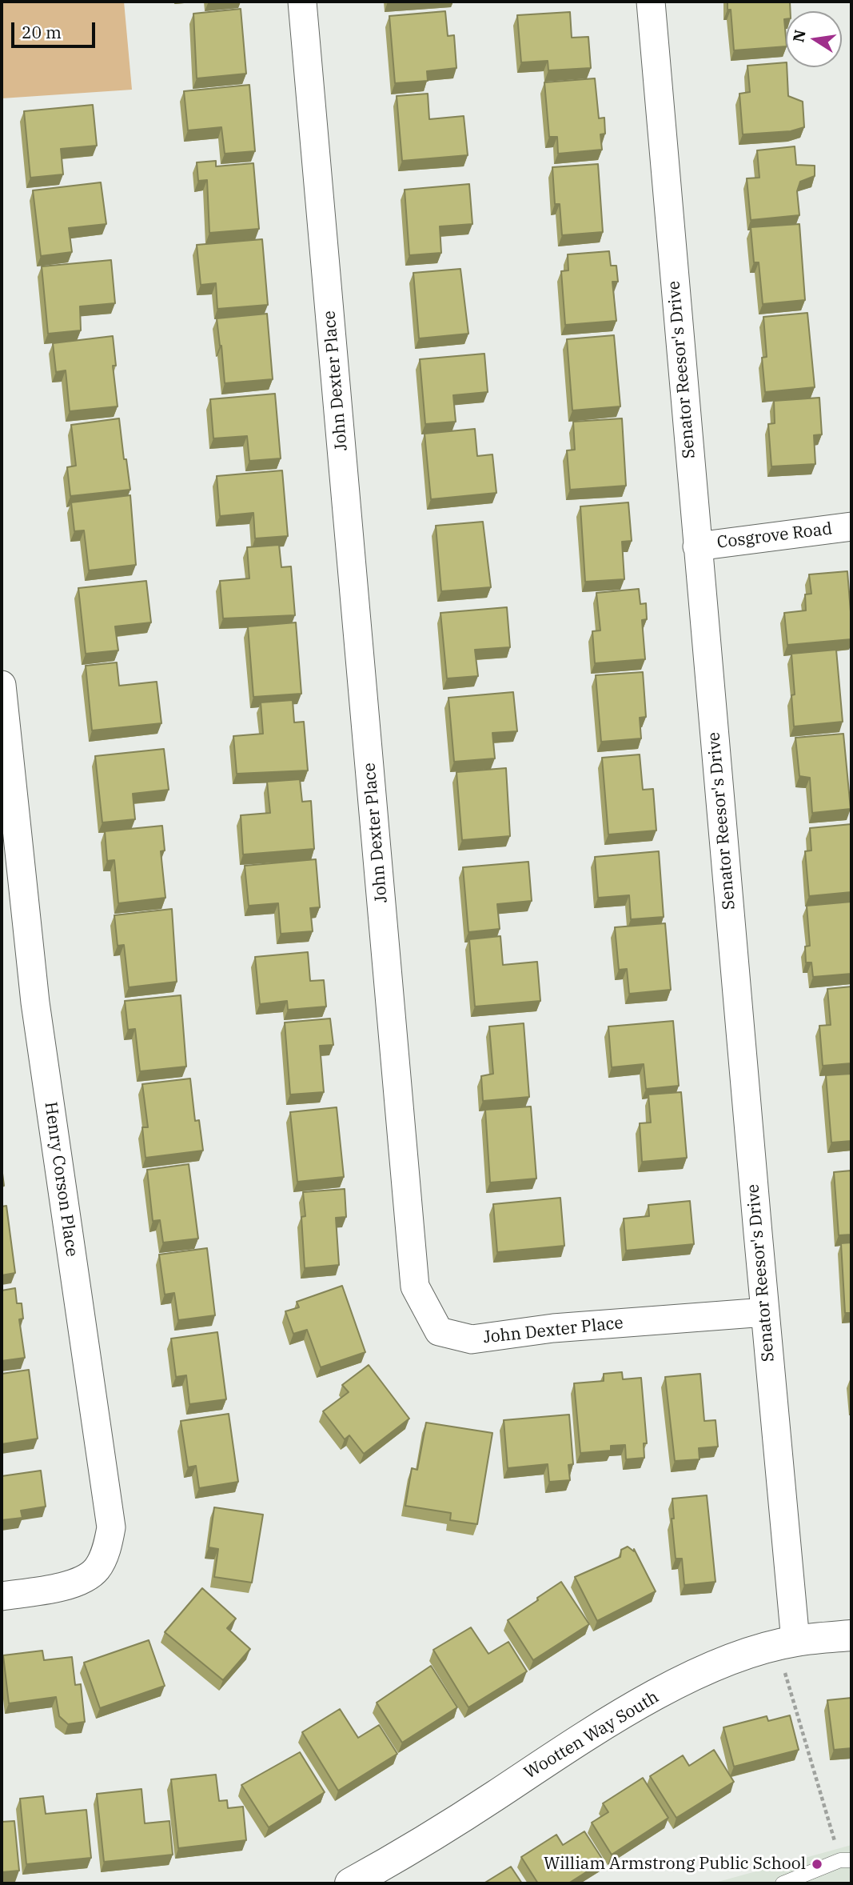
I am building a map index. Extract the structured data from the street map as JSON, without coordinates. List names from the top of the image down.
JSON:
{
  "streets": {
    "street": [
      "Senator Reesor's Drive",
      "John Dexter Place",
      "Cosgrove Road",
      "Henry Corson Place",
      "Wootten Way South"
    ]
  },
  "crossings": [
    ["Senator Reesor's Drive", "John Dexter Place"],
    ["Senator Reesor's Drive", "Cosgrove Road"],
    ["Senator Reesor's Drive", "Wootten Way South"]
  ],
  "places": ["William Armstrong Public School"],
  "scale_bar": "20 m",
  "north": "left"
}
